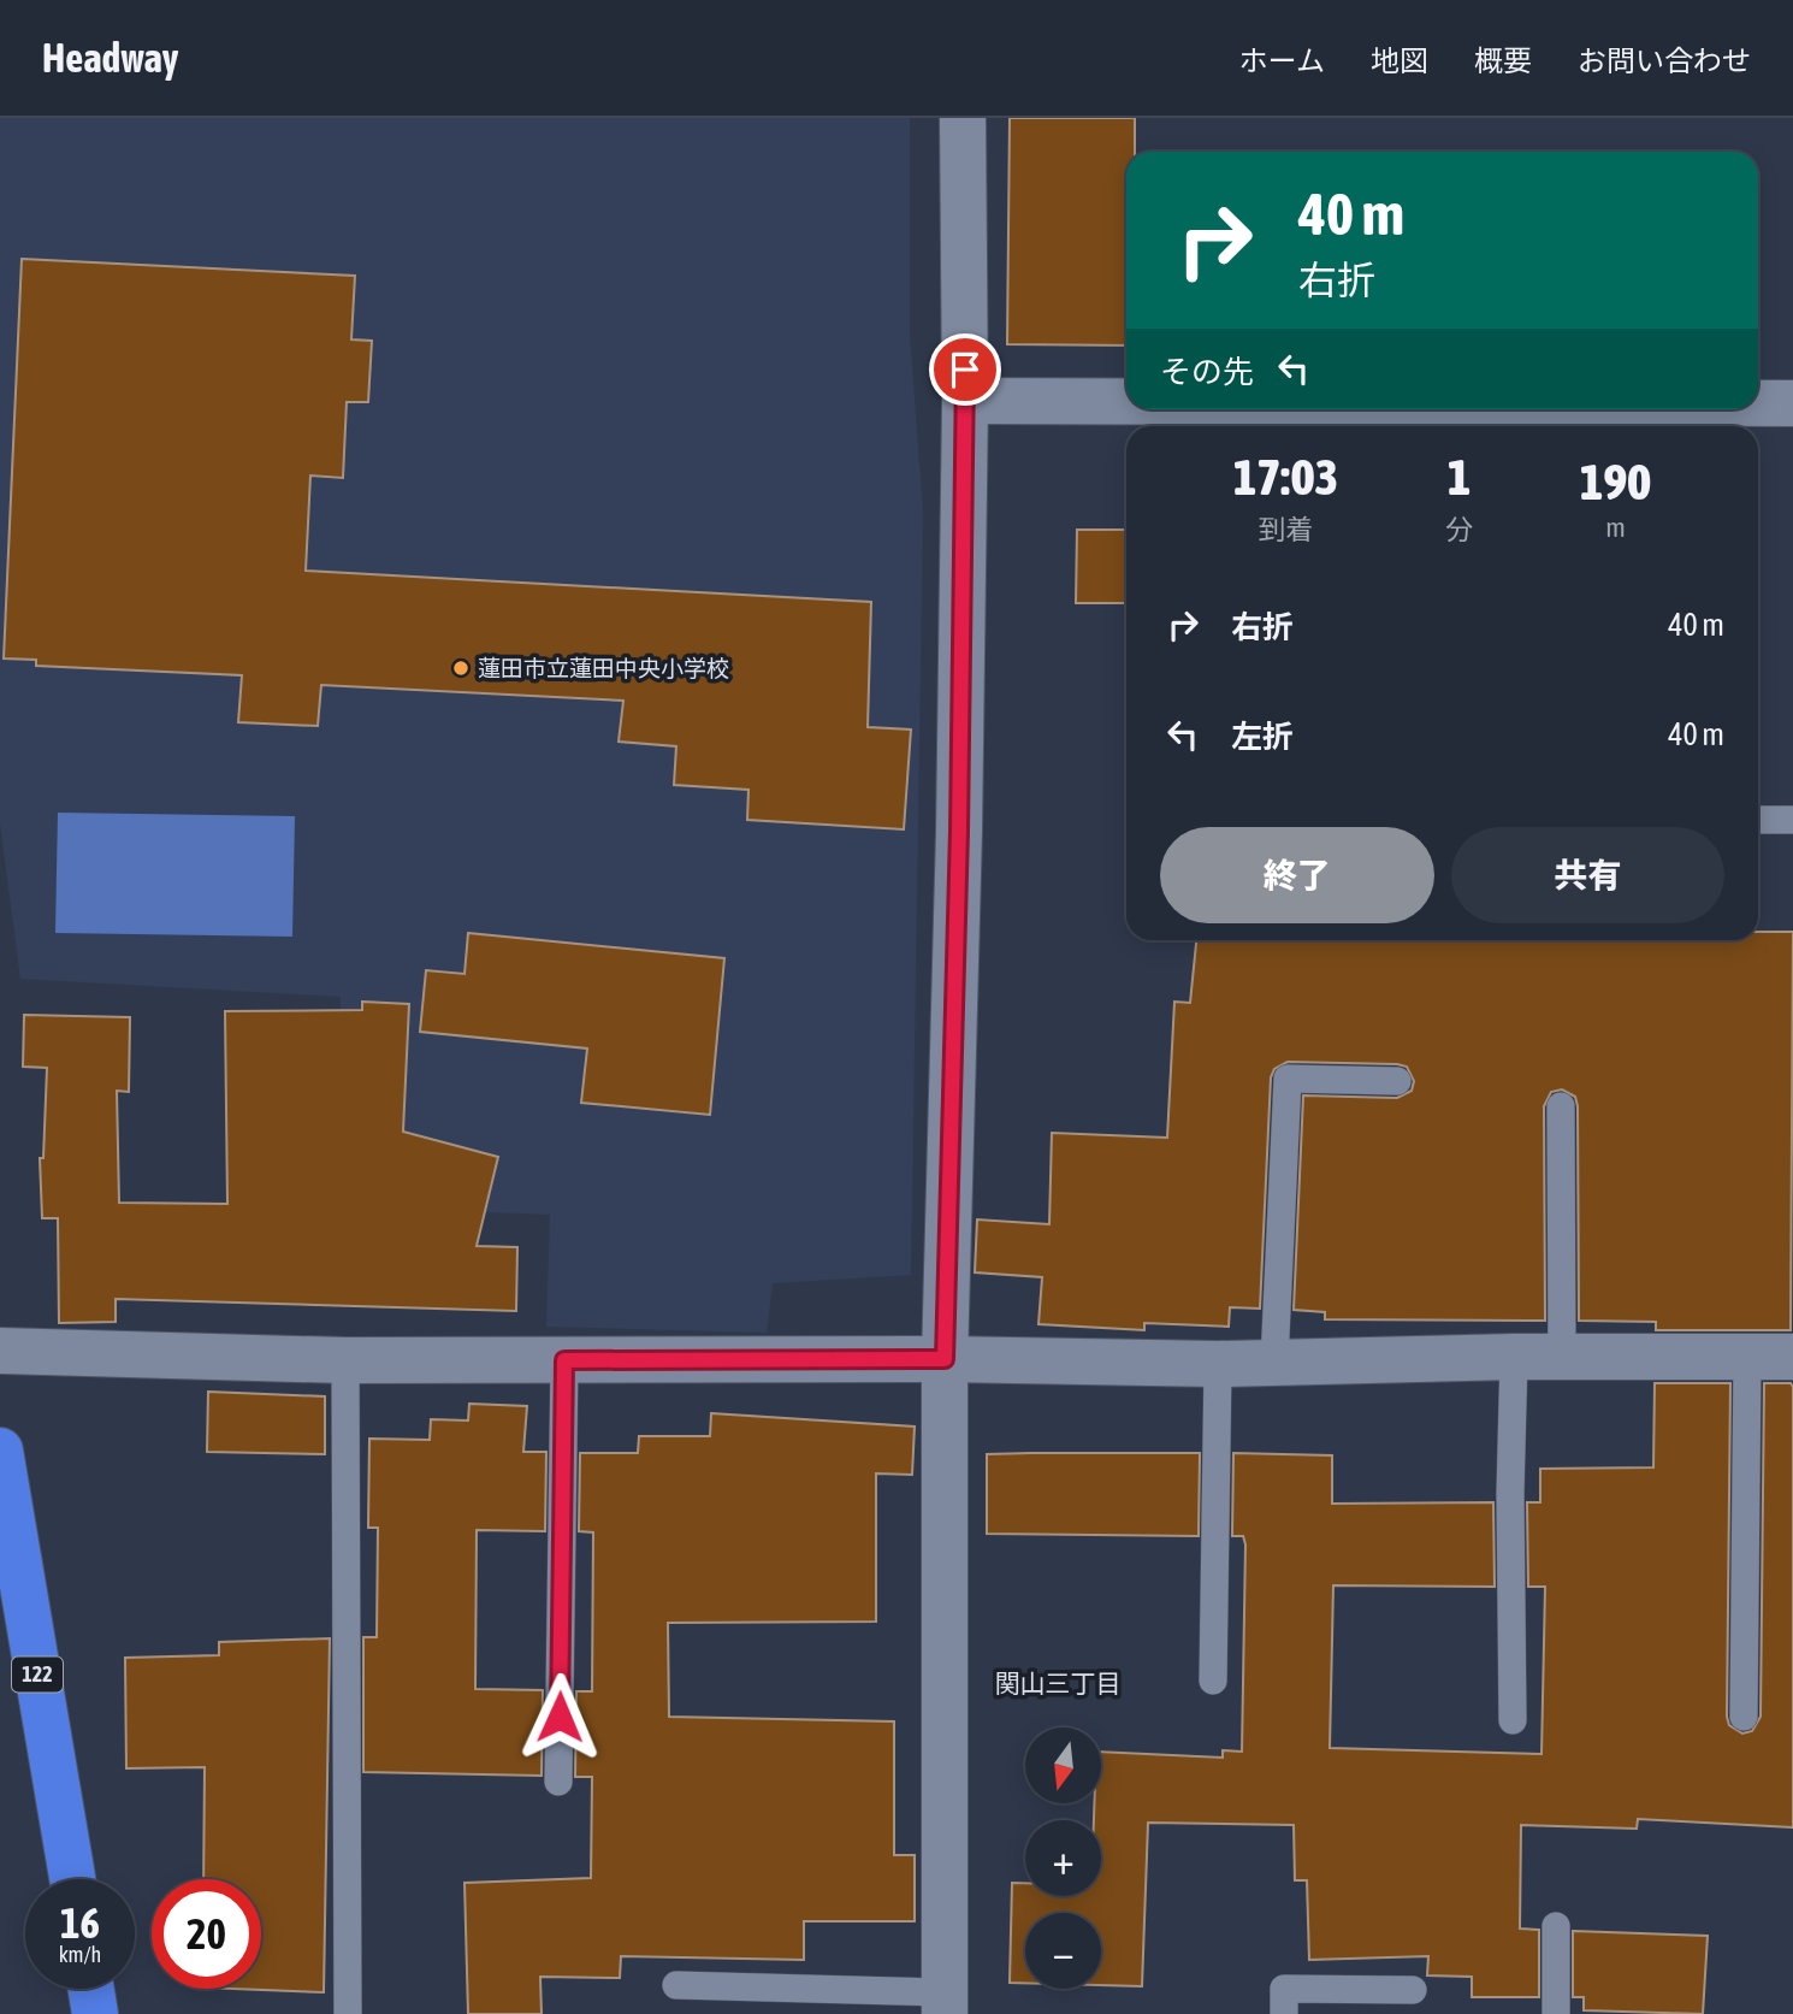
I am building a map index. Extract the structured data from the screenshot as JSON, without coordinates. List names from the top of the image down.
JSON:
{
  "streets": {
    "highway": ["122"]
  },
  "districts": ["関山三丁目"],
  "places": ["蓮田市立蓮田中央小学校"],
  "north": "bottom",
  "page": {
    "header": "Headway",
    "nav": [
      "ホーム",
      "地図",
      "概要",
      "お問い合わせ"
    ],
    "turn": ["40 m", "右折"],
    "then": "その先",
    "eta": [
      "17:03",
      "到着",
      "1",
      "分",
      "190",
      "m"
    ],
    "list": [
      {
        "name": "右折",
        "value": "40 m"
      },
      {
        "name": "左折",
        "value": "40 m"
      }
    ],
    "buttons": ["終了", "共有"],
    "map_buttons": ["+", "−"],
    "speed": "16 km/h",
    "limit": "20"
  }
}
